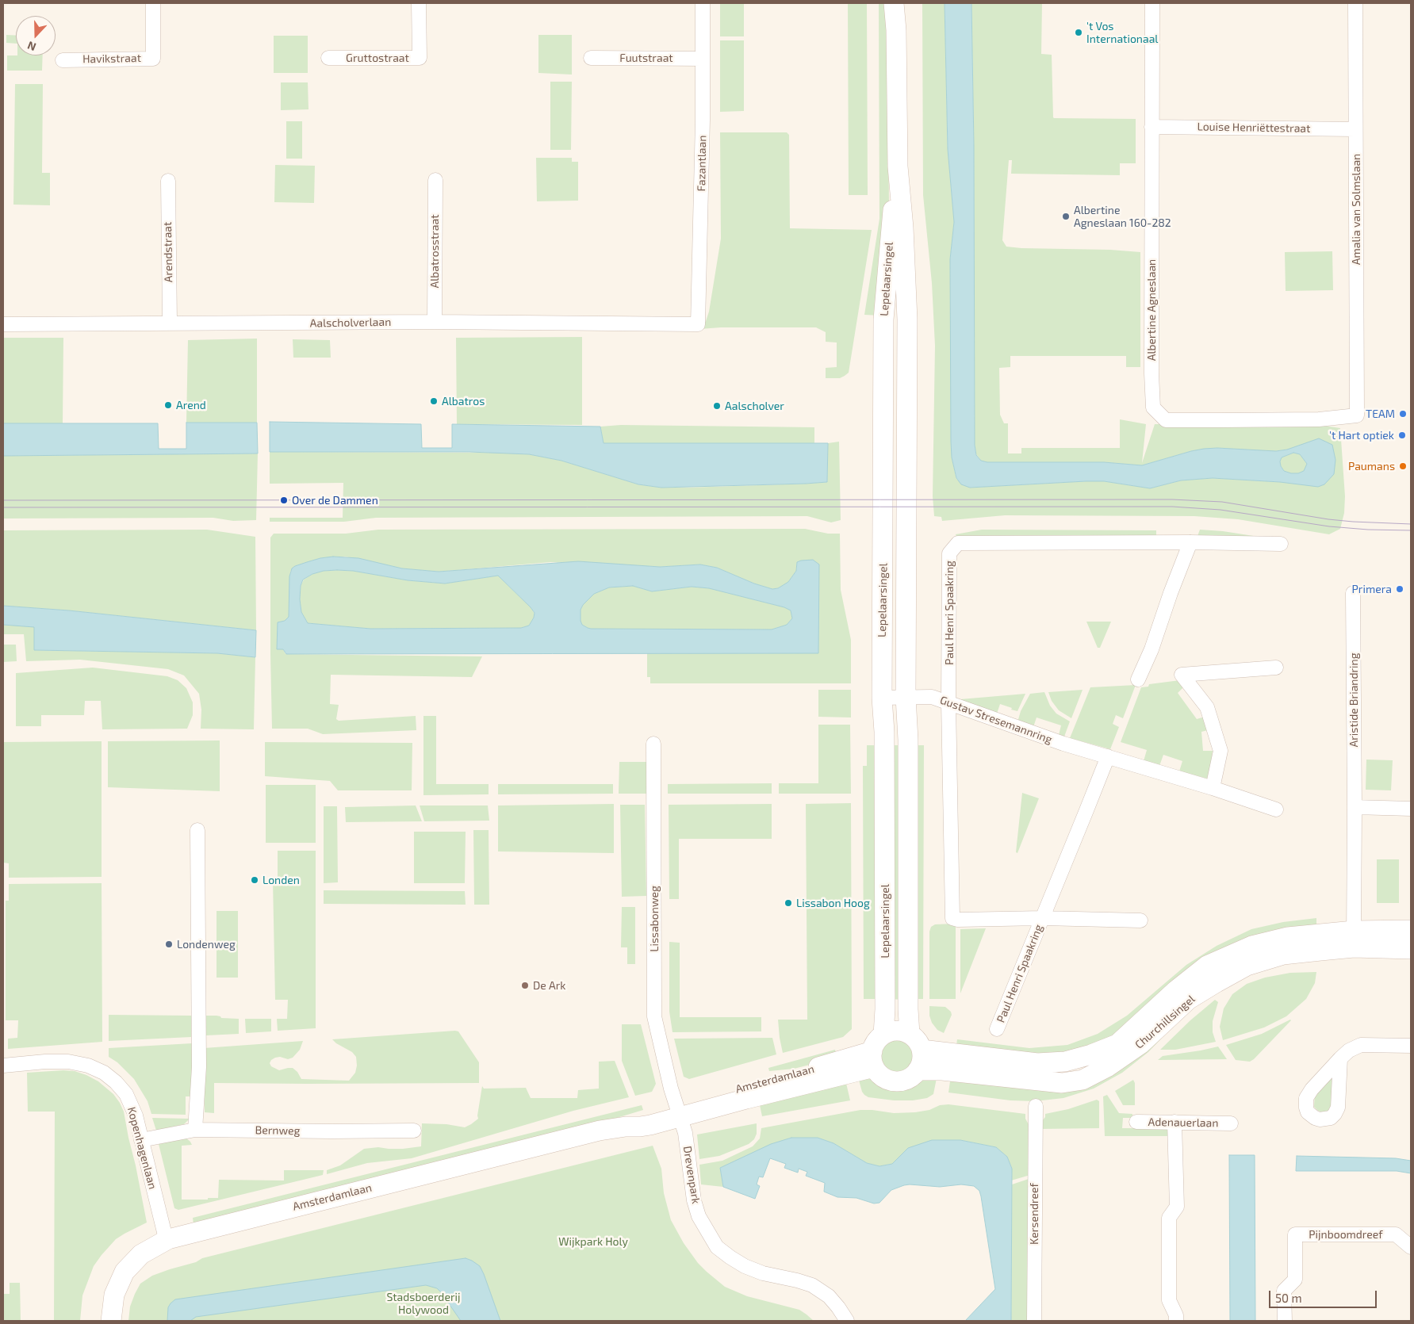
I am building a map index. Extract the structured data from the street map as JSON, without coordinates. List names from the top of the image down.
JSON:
{
  "streets": {
    "street": [
      "Gruttostraat",
      "Fuutstraat",
      "Havikstraat",
      "Louise Henriëttestraat",
      "Fazantlaan",
      "Amalia van Solmslaan",
      "Albatrosstraat",
      "Arendstraat",
      "Lepelaarsingel",
      "Albertine Agneslaan",
      "Aalscholverlaan",
      "Paul Henri Spaakring",
      "Aristide Briandring",
      "Gustav Stresemannring",
      "Lissabonweg",
      "Churchillsingel",
      "Amsterdamlaan",
      "Adenauerlaan",
      "Bernweg",
      "Kopenhagenlaan",
      "Drevenpark",
      "Kersendreef",
      "Pijnboomdreef"
    ]
  },
  "crossings": [
    ["Fuutstraat", "Fazantlaan"],
    ["Louise Henriëttestraat", "Amalia van Solmslaan"],
    ["Louise Henriëttestraat", "Albertine Agneslaan"],
    ["Fazantlaan", "Aalscholverlaan"],
    ["Amalia van Solmslaan", "Albertine Agneslaan"],
    ["Albatrosstraat", "Aalscholverlaan"],
    ["Arendstraat", "Aalscholverlaan"],
    ["Lepelaarsingel", "Gustav Stresemannring"],
    ["Lepelaarsingel", "Churchillsingel"],
    ["Lepelaarsingel", "Amsterdamlaan"],
    ["Paul Henri Spaakring", "Gustav Stresemannring"],
    ["Aristide Briandring", "Churchillsingel"],
    ["Lissabonweg", "Amsterdamlaan"],
    ["Lissabonweg", "Drevenpark"],
    ["Churchillsingel", "Amsterdamlaan"],
    ["Amsterdamlaan", "Kopenhagenlaan"],
    ["Amsterdamlaan", "Drevenpark"],
    ["Bernweg", "Kopenhagenlaan"]
  ],
  "parks": ["Wijkpark Holy", "Stadsboerderij Holywood"],
  "places": [
    "'t Vos Internationaal",
    "Albertine Agneslaan 160-282",
    "Albatros",
    "Arend",
    "Aalscholver",
    "TEAM",
    "'t Hart optiek",
    "Paumans",
    "Over de Dammen",
    "Primera",
    "Londen",
    "Lissabon Hoog",
    "Londenweg",
    "De Ark"
  ],
  "scale_bar": "50 m",
  "north": "bottom"
}
